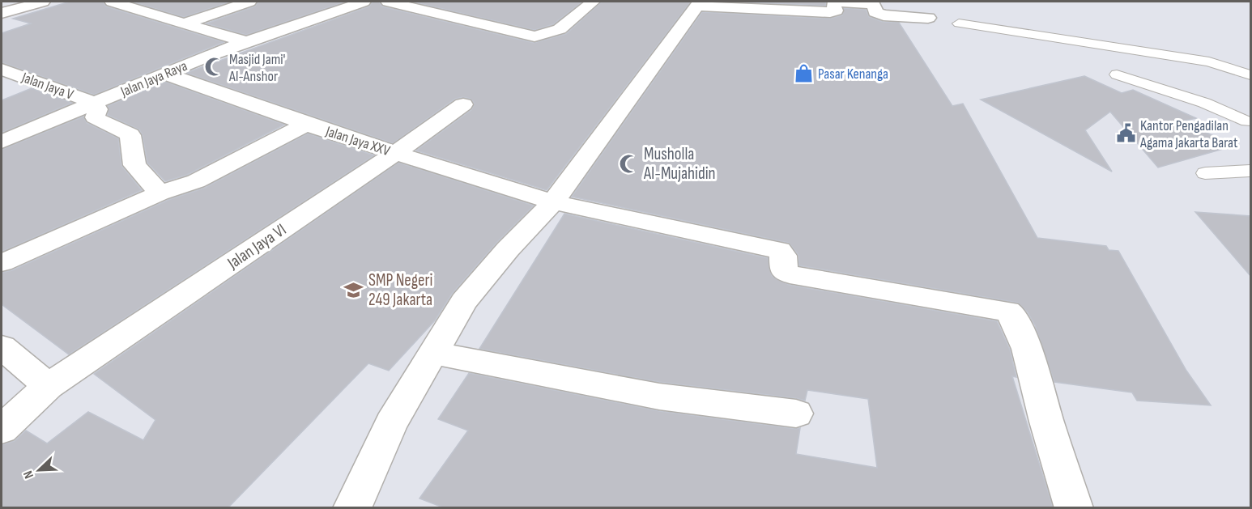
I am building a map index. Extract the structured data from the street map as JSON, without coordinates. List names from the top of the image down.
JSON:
{
  "streets": {
    "street": [
      "Jalan Jaya Raya",
      "Jalan Jaya V",
      "Jalan Jaya XXV",
      "Jalan Jaya VI"
    ]
  },
  "crossings": [
    ["Jalan Jaya Raya", "Jalan Jaya V"],
    ["Jalan Jaya Raya", "Jalan Jaya XXV"],
    ["Jalan Jaya XXV", "Jalan Jaya VI"]
  ],
  "places": {
    "mosque": ["Masjid Jami' Al-Anshor", "Musholla Al-Mujahidin"],
    "shop": ["Pasar Kenanga"],
    "public building": ["Kantor Pengadilan Agama Jakarta Barat"],
    "school or university": ["SMP Negeri 249 Jakarta"]
  },
  "north": "bottom left"
}
